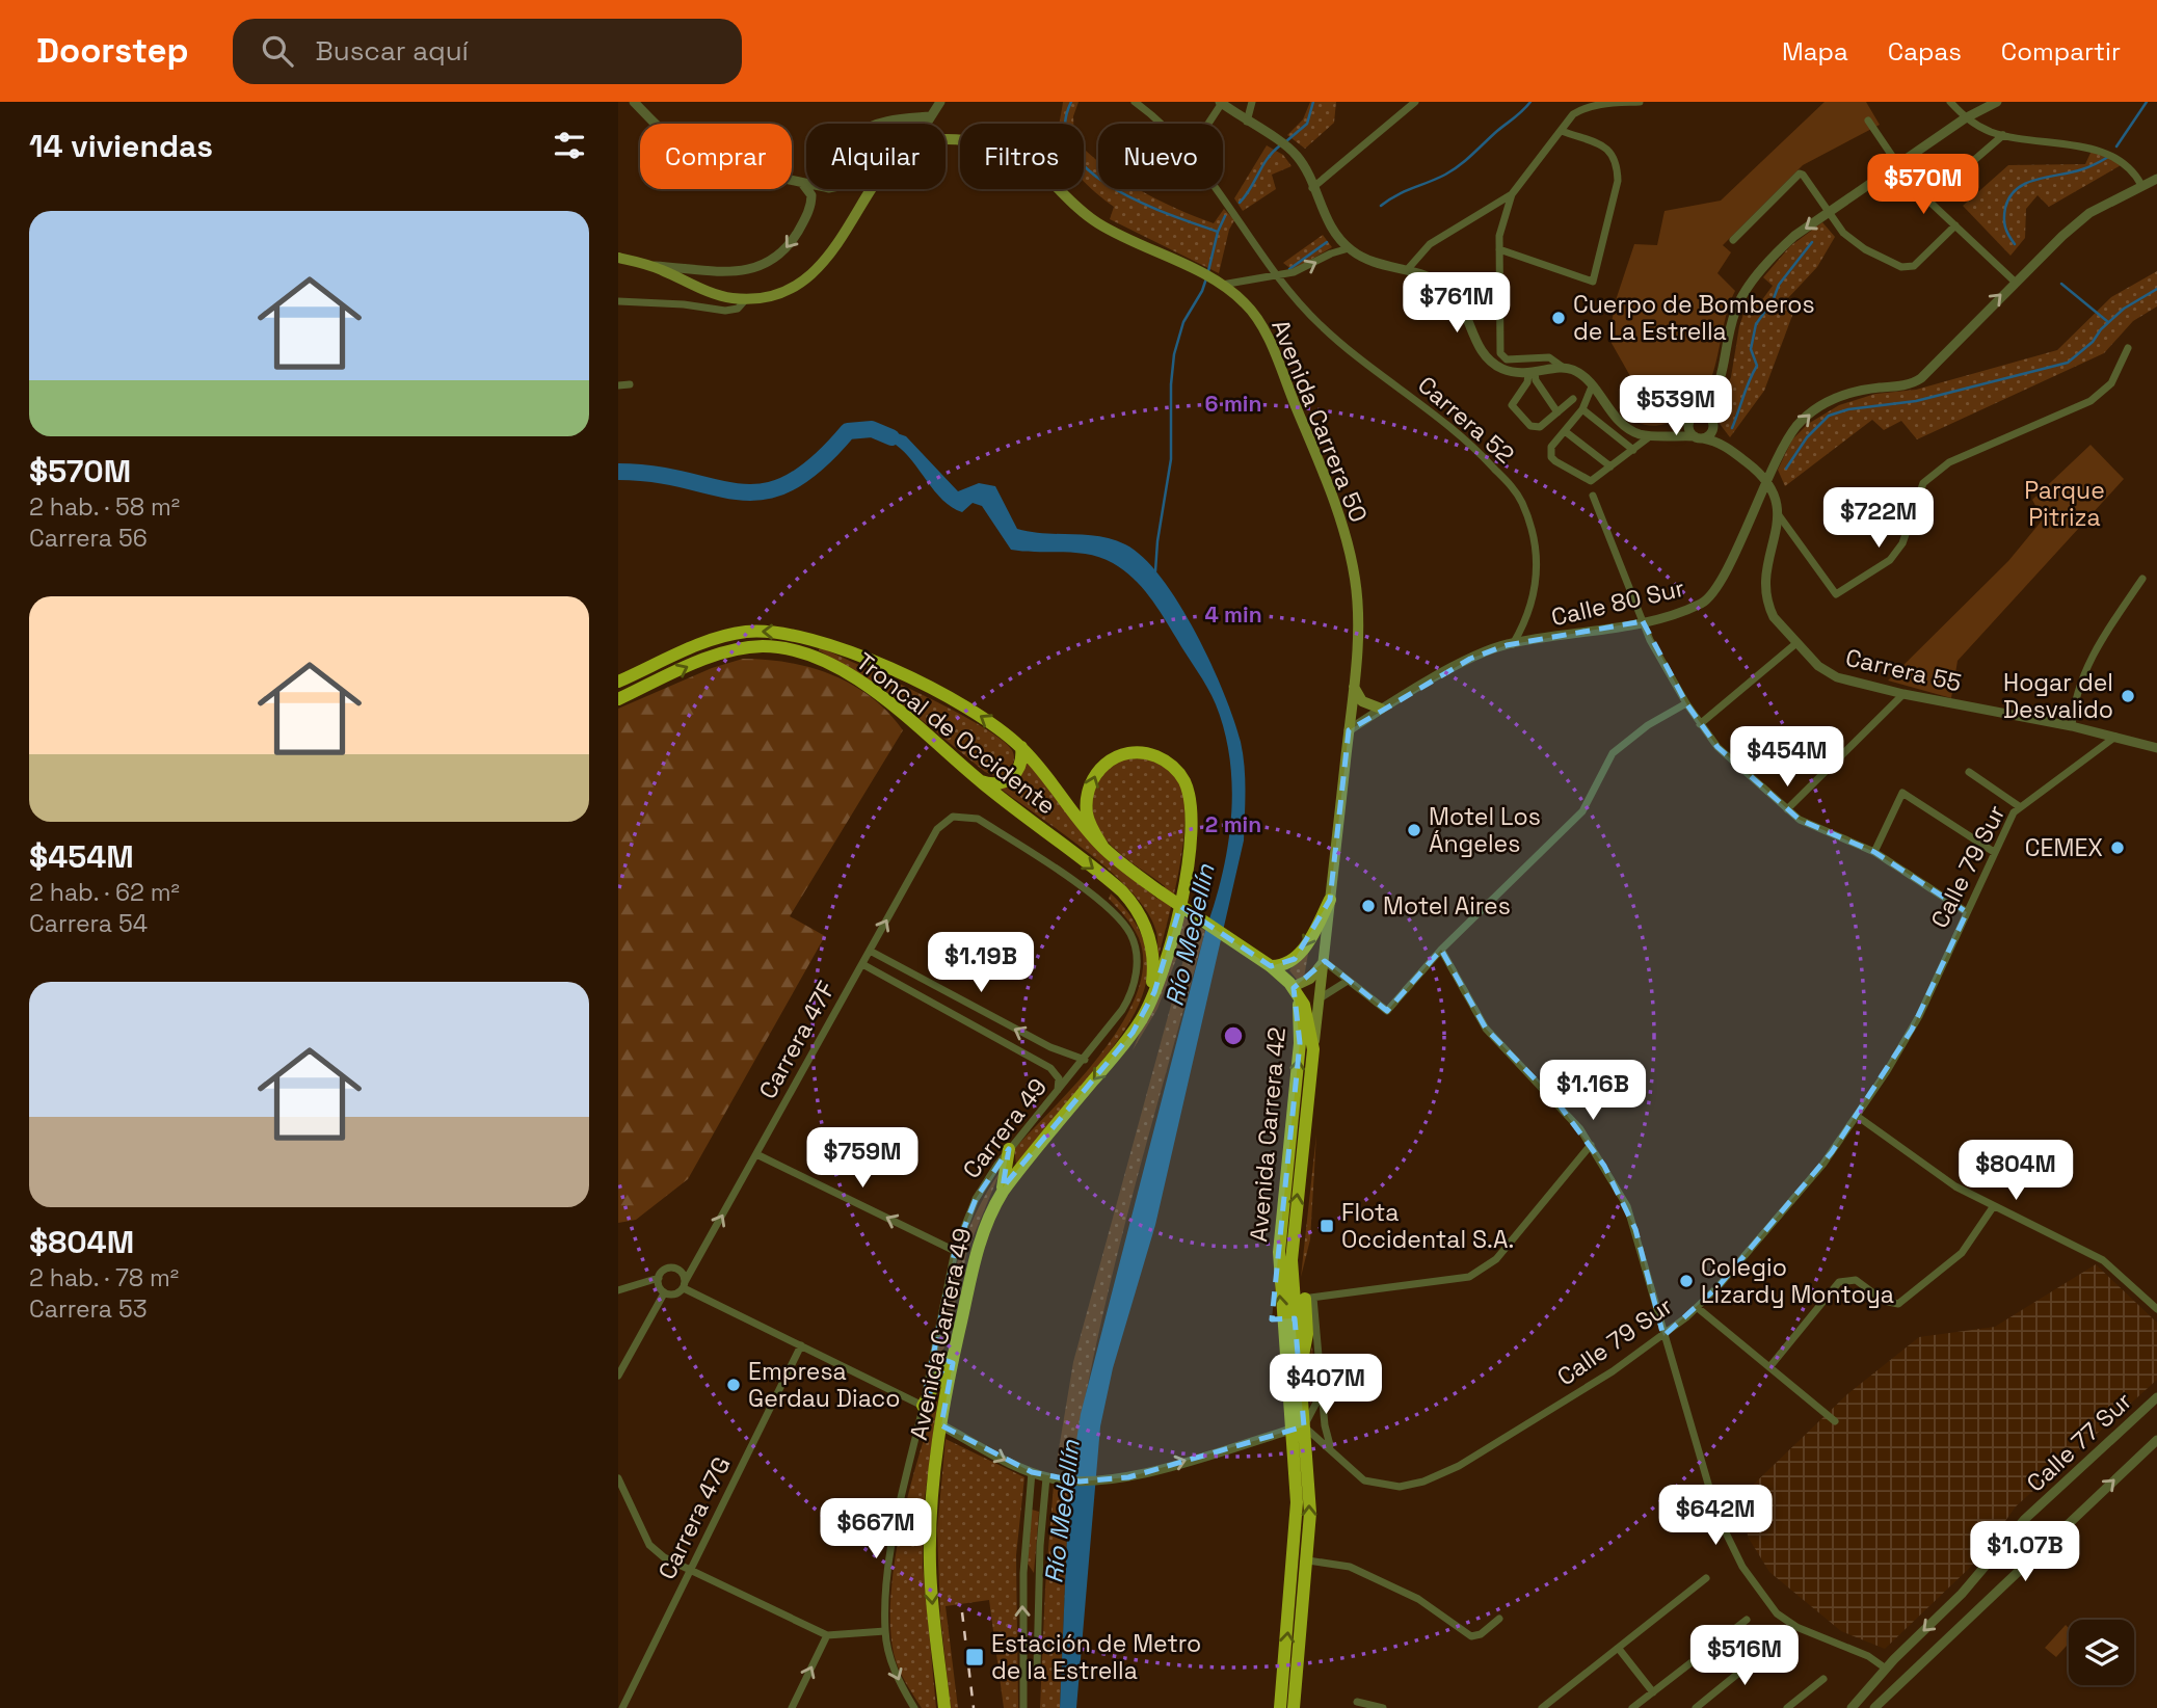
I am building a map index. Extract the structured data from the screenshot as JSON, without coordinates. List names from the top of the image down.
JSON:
{
  "streets": {
    "highway": ["Troncal de Occidente", "Avenida Carrera 42", "Avenida Carrera 49"],
    "main road": ["Avenida Carrera 50"],
    "street": [
      "Carrera 52",
      "Calle 80 Sur",
      "Carrera 55",
      "Calle 79 Sur",
      "Carrera 47F",
      "Carrera 49",
      "Calle 77 Sur",
      "Carrera 47G"
    ]
  },
  "crossings": [
    ["Carrera 52", "Calle 80 Sur"],
    ["Avenida Carrera 50", "Calle 80 Sur"],
    ["Avenida Carrera 50", "Avenida Carrera 42"],
    ["Carrera 55", "Calle 79 Sur"],
    ["Troncal de Occidente", "Avenida Carrera 42"],
    ["Troncal de Occidente", "Avenida Carrera 49"],
    ["Calle 79 Sur", "Avenida Carrera 42"],
    ["Carrera 47F", "Carrera 49"]
  ],
  "one_way": ["Avenida Carrera 49"],
  "water": ["Río Medellín"],
  "parks": ["Parque Pitriza"],
  "places": {
    "other": [
      "Cuerpo de Bomberos de La Estrella",
      "Hogar del Desvalido",
      "Motel Los Ángeles",
      "CEMEX",
      "Motel Aires",
      "Colegio Lizardy Montoya",
      "Empresa Gerdau Diaco"
    ],
    "transit": ["Flota Occidental S.A.", "Estación de Metro de la Estrella"]
  },
  "page": {
    "header": "Doorstep",
    "search": "Buscar aquí",
    "nav": ["Mapa", "Capas", "Compartir"],
    "heading": "14 viviendas",
    "chip": [
      "Comprar",
      "Alquilar",
      "Filtros",
      "Nuevo"
    ],
    "price": [
      "$570M",
      "$761M",
      "$539M",
      "$722M",
      "$454M",
      "$1.19B",
      "$1.16B",
      "$759M",
      "$804M",
      "$407M",
      "$642M",
      "$667M",
      "$1.07B",
      "$516M"
    ],
    "list": [
      {
        "name": "$570M",
        "note": "2 hab. · 58 m² · Carrera 56"
      },
      {
        "name": "$454M",
        "note": "2 hab. · 62 m² · Carrera 54"
      },
      {
        "name": "$804M",
        "note": "2 hab. · 78 m² · Carrera 53"
      }
    ]
  },
  "rings": ["6 min", "4 min", "2 min"]
}
